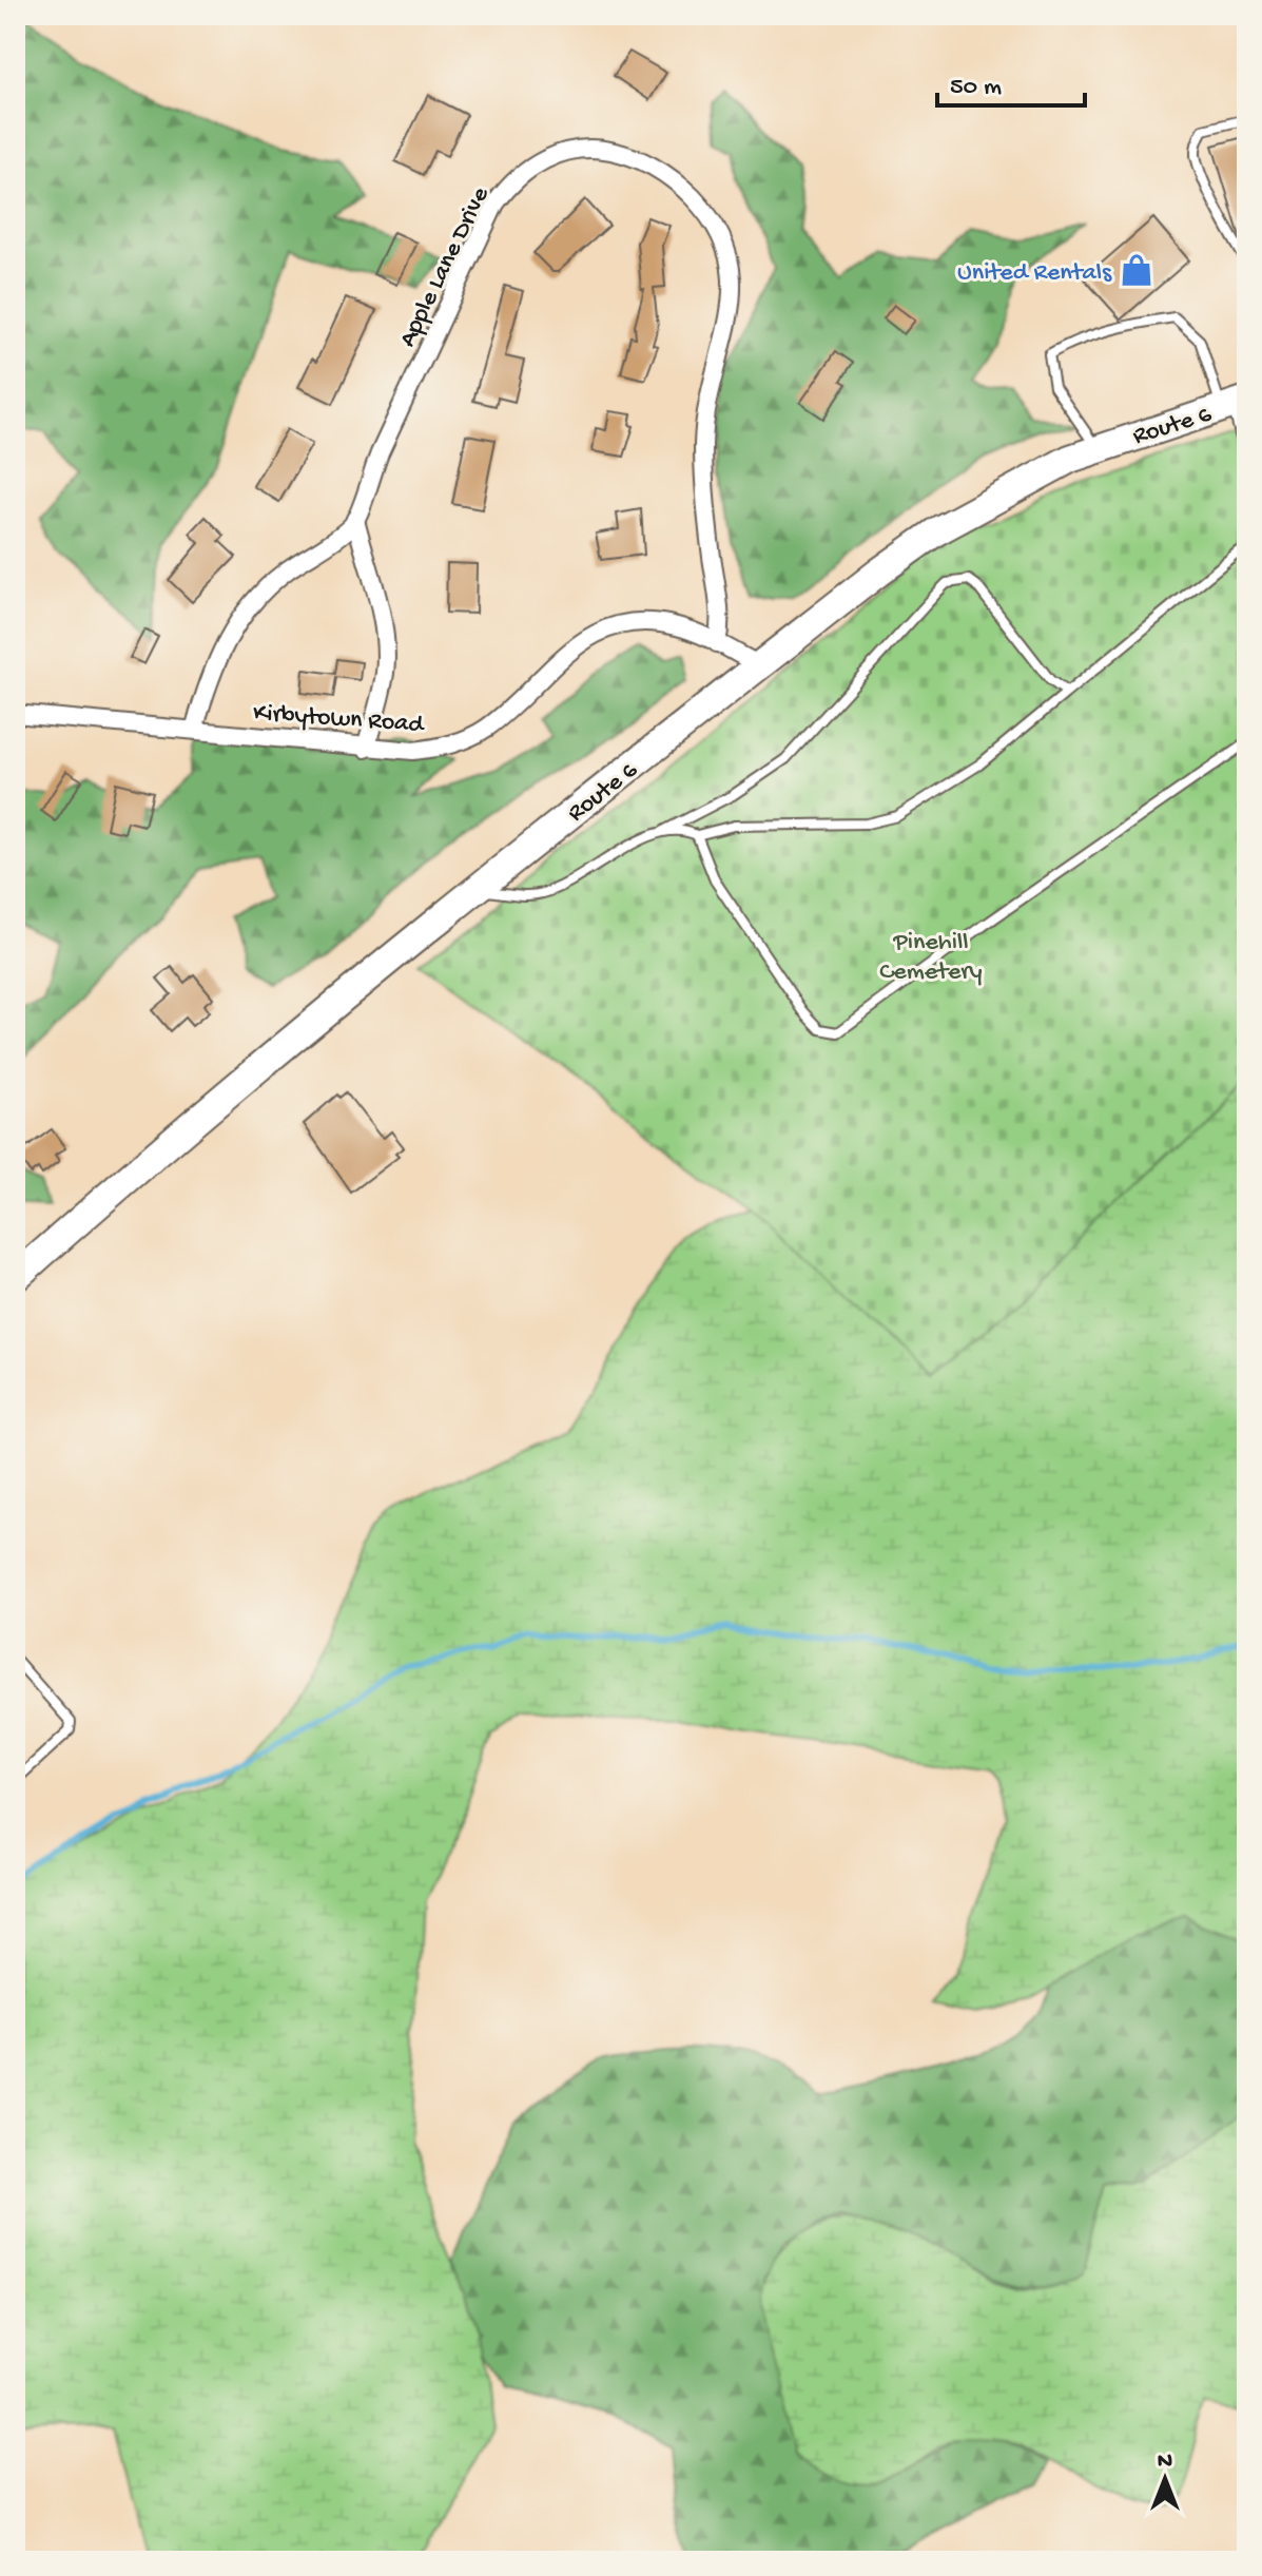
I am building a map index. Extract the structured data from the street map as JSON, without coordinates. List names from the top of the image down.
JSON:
{
  "streets": {
    "main road": ["Route 6"],
    "street": ["Apple Lane Drive", "Kirbytown Road"]
  },
  "crossings": [
    ["Apple Lane Drive", "Kirbytown Road"],
    ["Route 6", "Kirbytown Road"]
  ],
  "parks": ["Pinehill Cemetery"],
  "places": {
    "shop": ["United Rentals"]
  },
  "scale_bar": "50 m",
  "north": "top"
}
